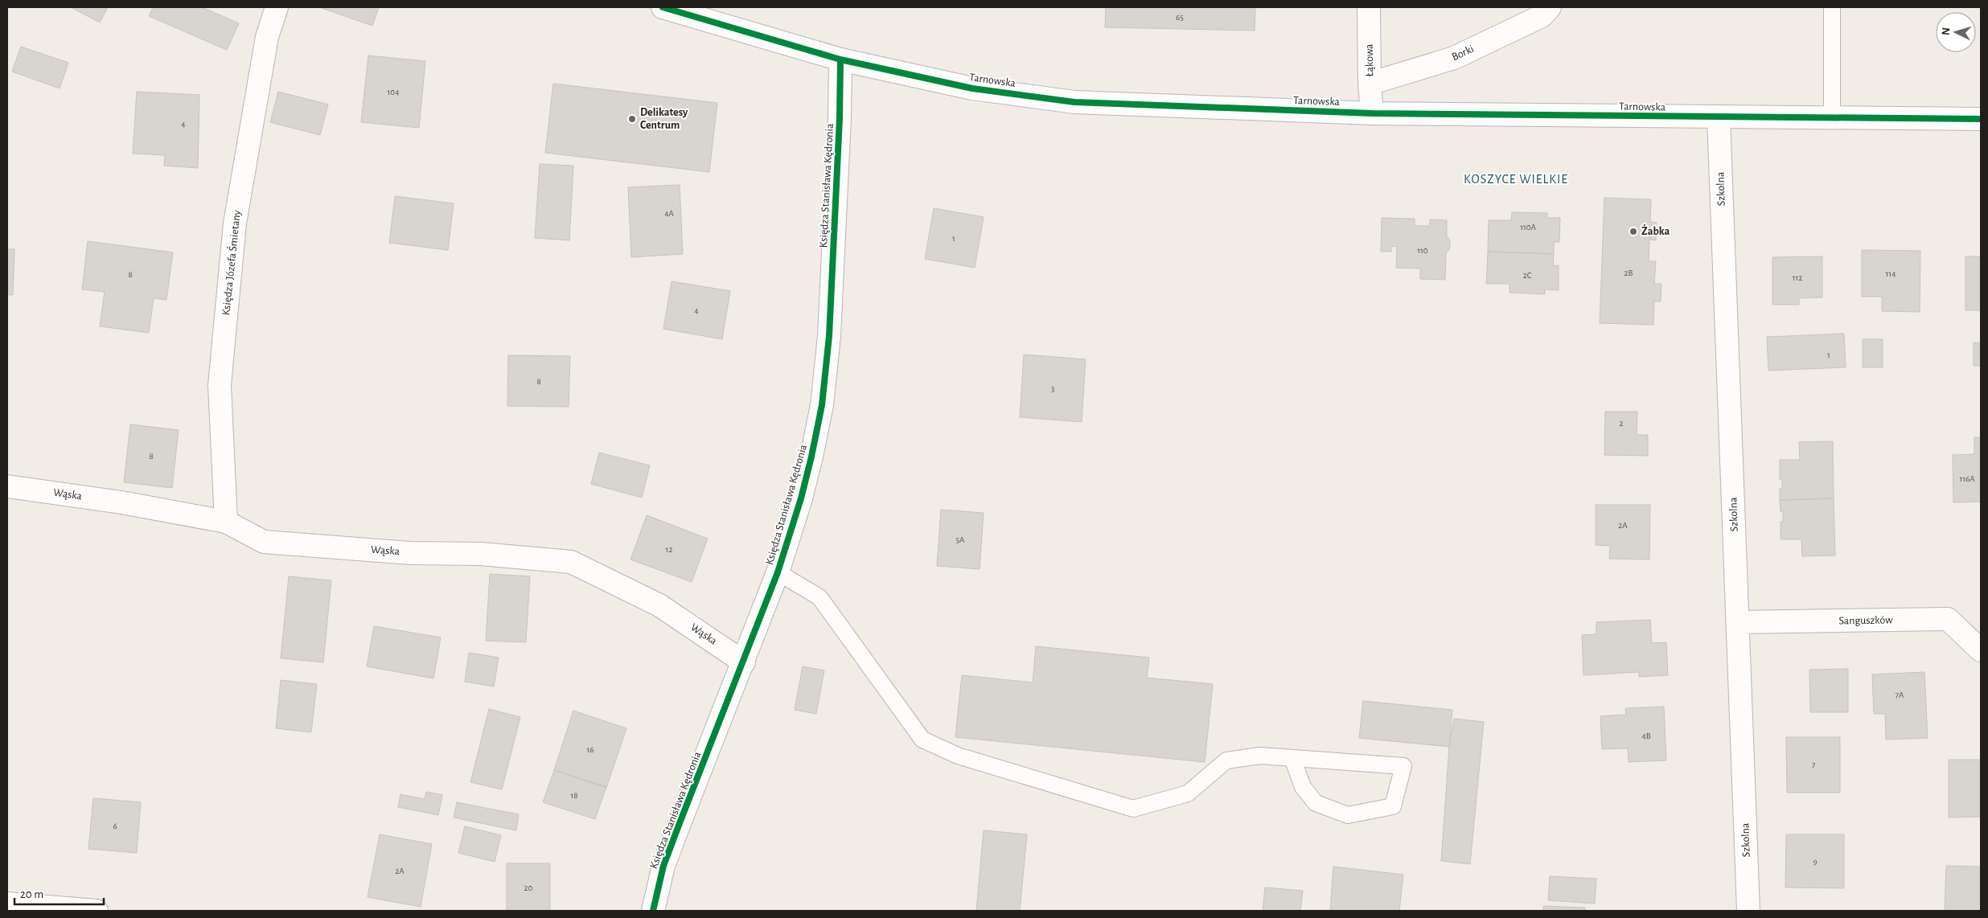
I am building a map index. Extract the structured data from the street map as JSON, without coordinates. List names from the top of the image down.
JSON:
{
  "streets": {
    "street": [
      "Borki",
      "Łąkowa",
      "Tarnowska",
      "Księdza Stanisława Kędronia",
      "Szkolna",
      "Księdza Józefa Śmietany",
      "Wąska",
      "Sanguszków"
    ]
  },
  "crossings": [
    ["Borki", "Łąkowa"],
    ["Łąkowa", "Tarnowska"],
    ["Tarnowska", "Księdza Stanisława Kędronia"],
    ["Tarnowska", "Szkolna"],
    ["Księdza Stanisława Kędronia", "Wąska"],
    ["Szkolna", "Sanguszków"],
    ["Księdza Józefa Śmietany", "Wąska"]
  ],
  "districts": ["KOSZYCE WIELKIE"],
  "places": ["Delikatesy Centrum", "Żabka"],
  "house_numbers": [
    "65",
    "104",
    "4",
    "4A",
    "110A",
    "1",
    "110",
    "2B",
    "114",
    "8",
    "2C",
    "112",
    "4",
    "1",
    "8",
    "3",
    "2",
    "8",
    "116A",
    "2A",
    "5A",
    "12",
    "7A",
    "4B",
    "16",
    "7",
    "18",
    "6",
    "9",
    "2A",
    "20"
  ],
  "scale_bar": "20 m",
  "north": "left"
}
